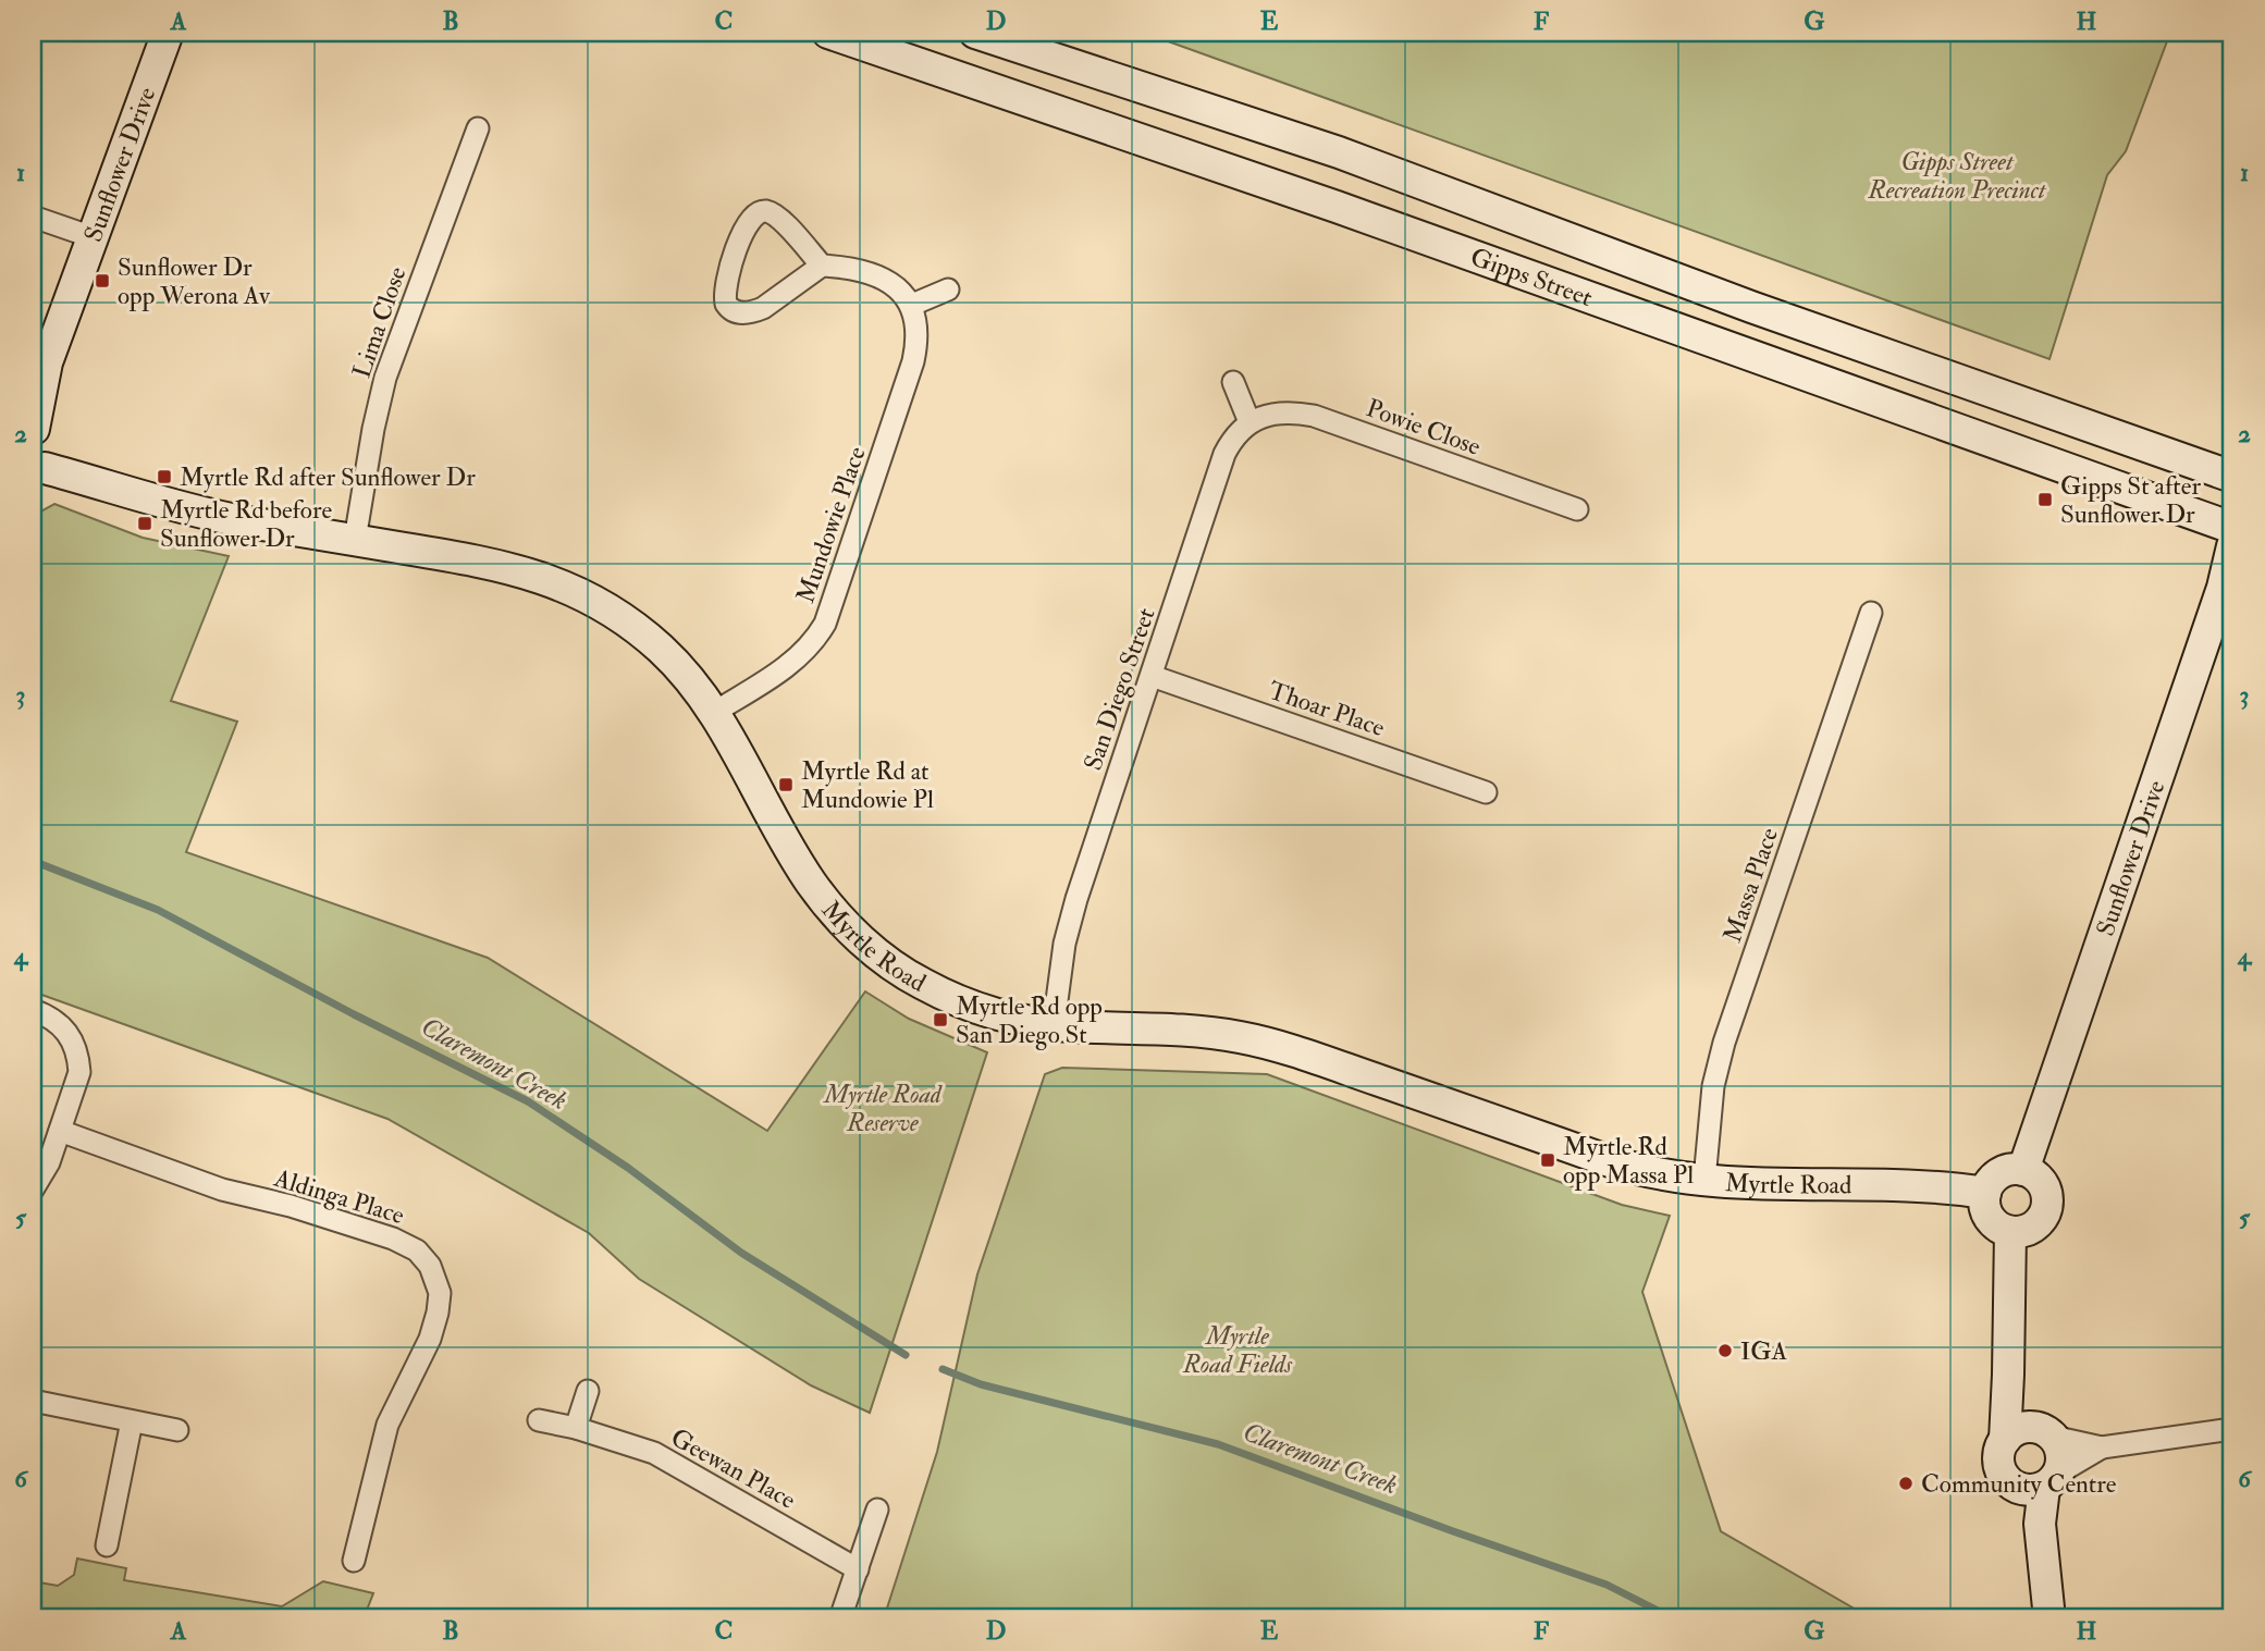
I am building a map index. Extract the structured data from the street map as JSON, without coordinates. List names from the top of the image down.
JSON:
{
  "streets": {
    "street": [
      "Sunflower Drive",
      "Gipps Street",
      "Lima Close",
      "Powie Close",
      "Mundowie Place",
      "San Diego Street",
      "Thoar Place",
      "Massa Place",
      "Myrtle Road",
      "Aldinga Place",
      "Geewan Place"
    ]
  },
  "crossings": [
    ["Sunflower Drive", "Myrtle Road"],
    ["Lima Close", "Myrtle Road"],
    ["Powie Close", "San Diego Street"],
    ["Mundowie Place", "Myrtle Road"],
    ["San Diego Street", "Thoar Place"],
    ["San Diego Street", "Myrtle Road"],
    ["Massa Place", "Myrtle Road"]
  ],
  "water": ["Claremont Creek"],
  "parks": ["Gipps Street Recreation Precinct", "Myrtle Road Reserve", "Myrtle Road Fields"],
  "places": {
    "transit": [
      "Sunflower Dr opp Werona Av",
      "Myrtle Rd after Sunflower Dr",
      "Gipps St after Sunflower Dr",
      "Myrtle Rd before Sunflower Dr",
      "Myrtle Rd at Mundowie Pl",
      "Myrtle Rd opp San Diego St",
      "Myrtle Rd opp Massa Pl"
    ],
    "other": ["IGA", "Community Centre"]
  },
  "grid": {
    "columns": [
      "A",
      "B",
      "C",
      "D",
      "E",
      "F",
      "G",
      "H"
    ],
    "rows": [
      "1",
      "2",
      "3",
      "4",
      "5",
      "6"
    ]
  }
}
